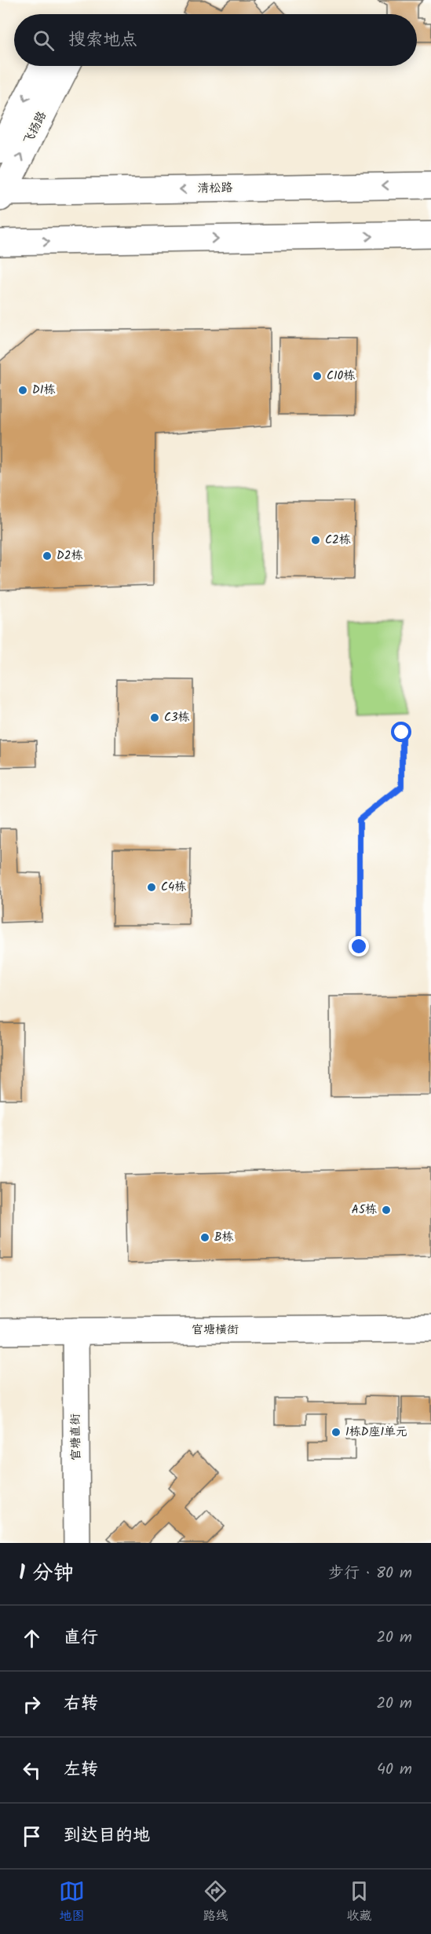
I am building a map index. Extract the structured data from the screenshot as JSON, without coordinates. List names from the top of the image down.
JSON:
{
  "streets": {
    "street": [
      "飞扬路",
      "清松路",
      "官塘横街",
      "官塘直街"
    ]
  },
  "crossings": [
    ["飞扬路", "清松路"],
    ["官塘横街", "官塘直街"]
  ],
  "places": [
    "C10栋",
    "D1栋",
    "C2栋",
    "D2栋",
    "C3栋",
    "C4栋",
    "A5栋",
    "B栋",
    "1栋D座1单元"
  ],
  "page": {
    "search": "搜索地点",
    "heading": ["1 分钟", "步行 · 80 m"],
    "list": [
      ["直行", "20 m"],
      ["右转", "20 m"],
      ["左转", "40 m"],
      "到达目的地"
    ],
    "nav": ["地图", "路线", "收藏"]
  }
}
